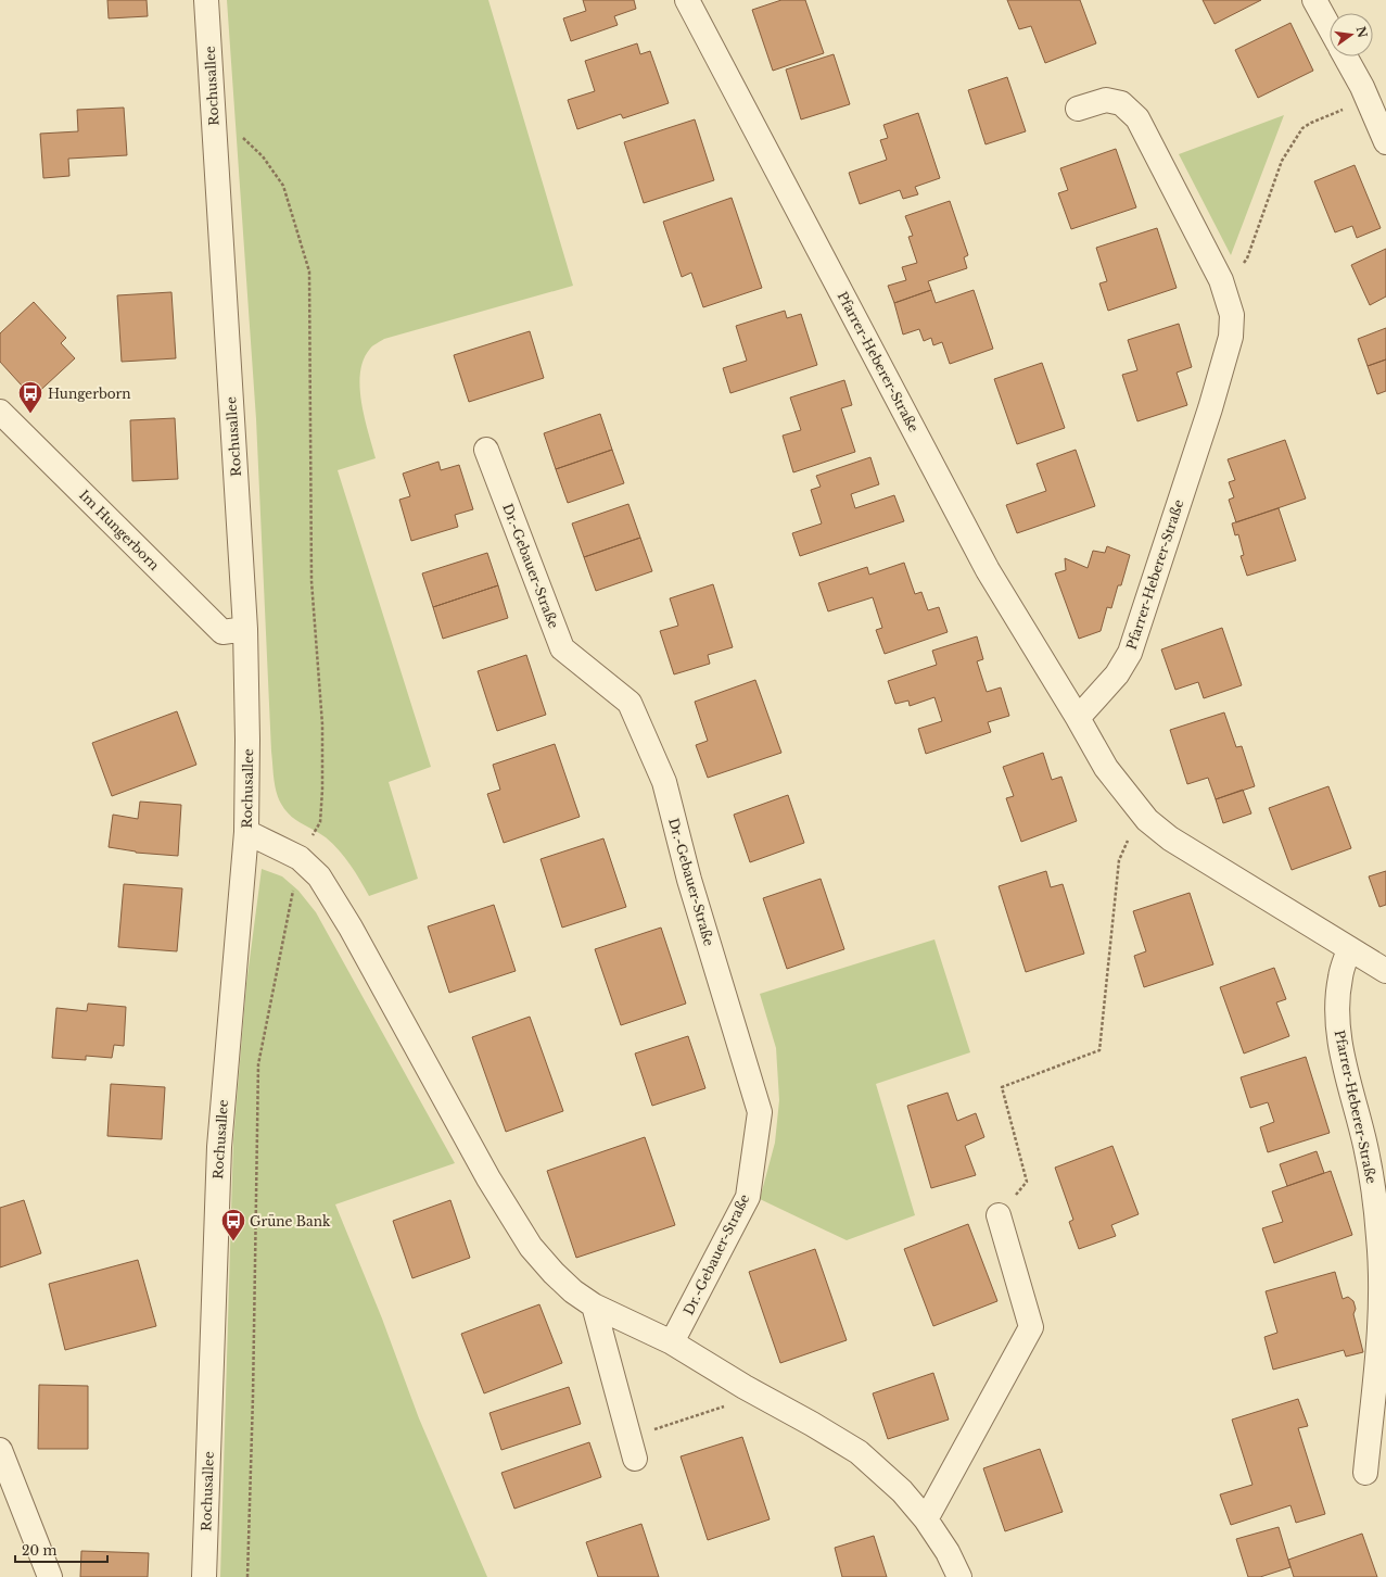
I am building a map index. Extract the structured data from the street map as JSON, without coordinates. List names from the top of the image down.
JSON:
{
  "streets": {
    "street": [
      "Rochusallee",
      "Pfarrer-Heberer-Straße",
      "Im Hungerborn",
      "Dr.-Gebauer-Straße"
    ]
  },
  "crossings": [
    ["Rochusallee", "Im Hungerborn"]
  ],
  "places": {
    "bus stop": ["Hungerborn", "Grüne Bank"]
  },
  "scale_bar": "20 m",
  "north": "right"
}
